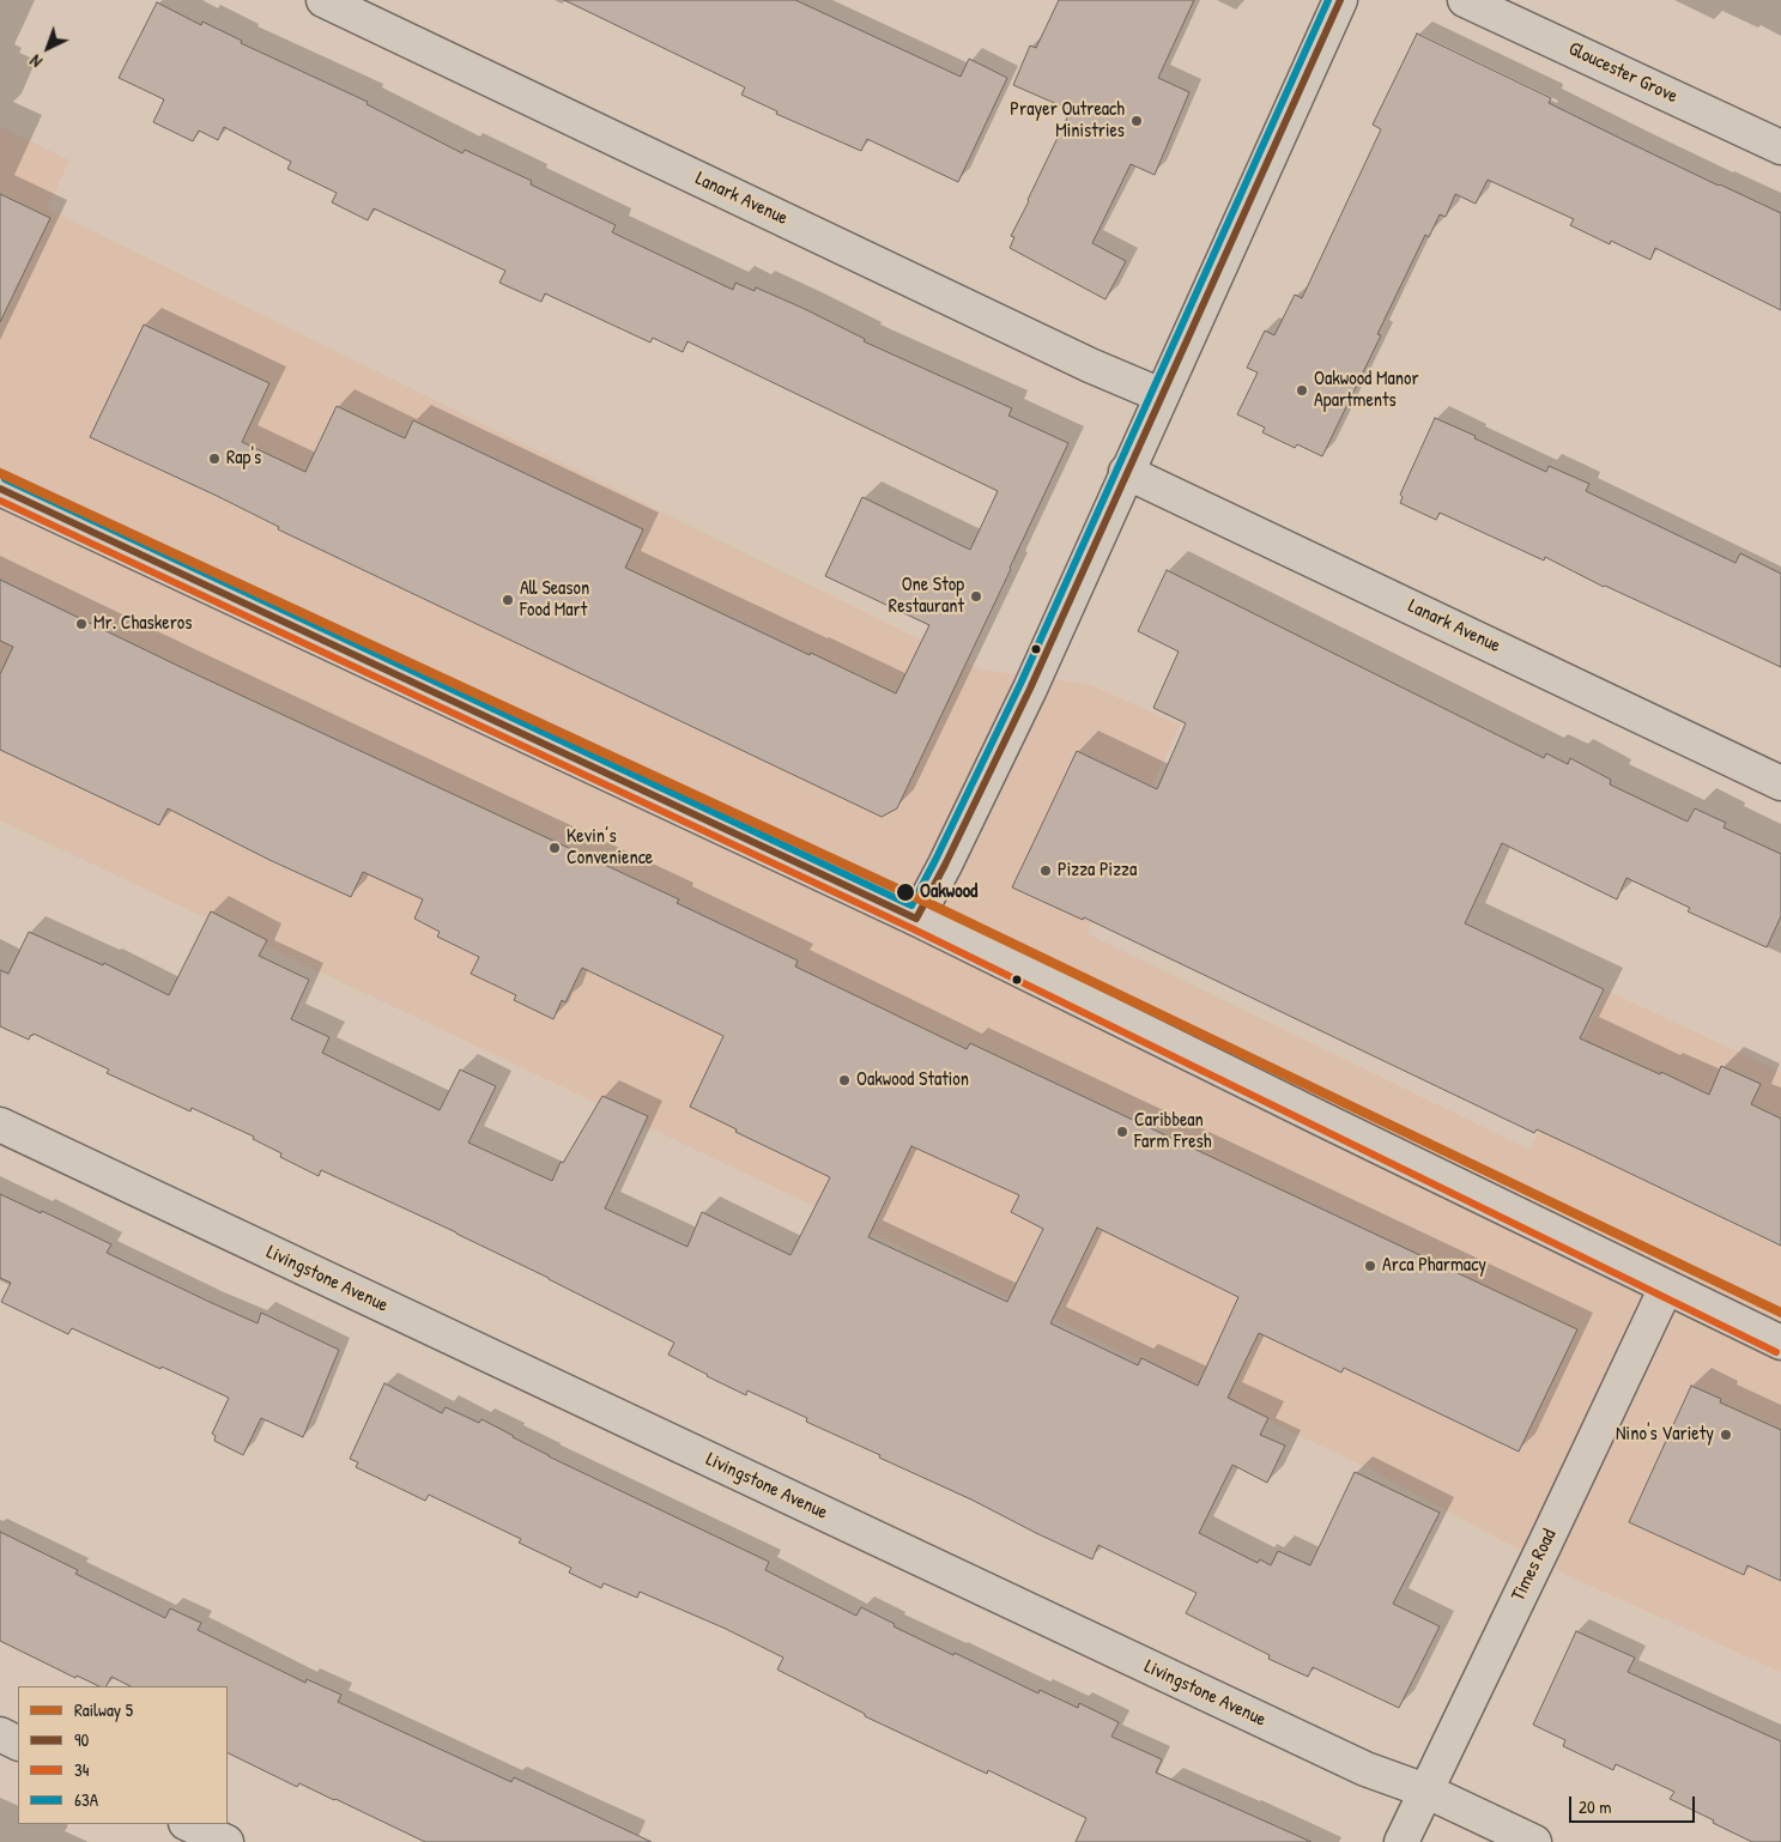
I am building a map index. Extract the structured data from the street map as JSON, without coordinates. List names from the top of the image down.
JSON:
{
  "streets": {
    "street": [
      "Gloucester Grove",
      "Lanark Avenue",
      "Livingstone Avenue",
      "Times Road"
    ]
  },
  "crossings": [
    ["Livingstone Avenue", "Times Road"]
  ],
  "places": [
    "Prayer Outreach Ministries",
    "Oakwood Manor Apartments",
    "Rap's",
    "One Stop Restaurant",
    "All Season Food Mart",
    "Mr. Chaskeros",
    "Kevin’s Convenience",
    "Pizza Pizza",
    "Oakwood",
    "Oakwood Station",
    "Caribbean Farm Fresh",
    "Arca Pharmacy",
    "Nino's Variety"
  ],
  "lines": [
    "transit line 90",
    "transit line 63A",
    "rail line 5",
    "transit line 34"
  ],
  "legend": [
    "Railway 5",
    "90",
    "34",
    "63A"
  ],
  "scale_bar": "20 m",
  "north": "bottom left"
}
